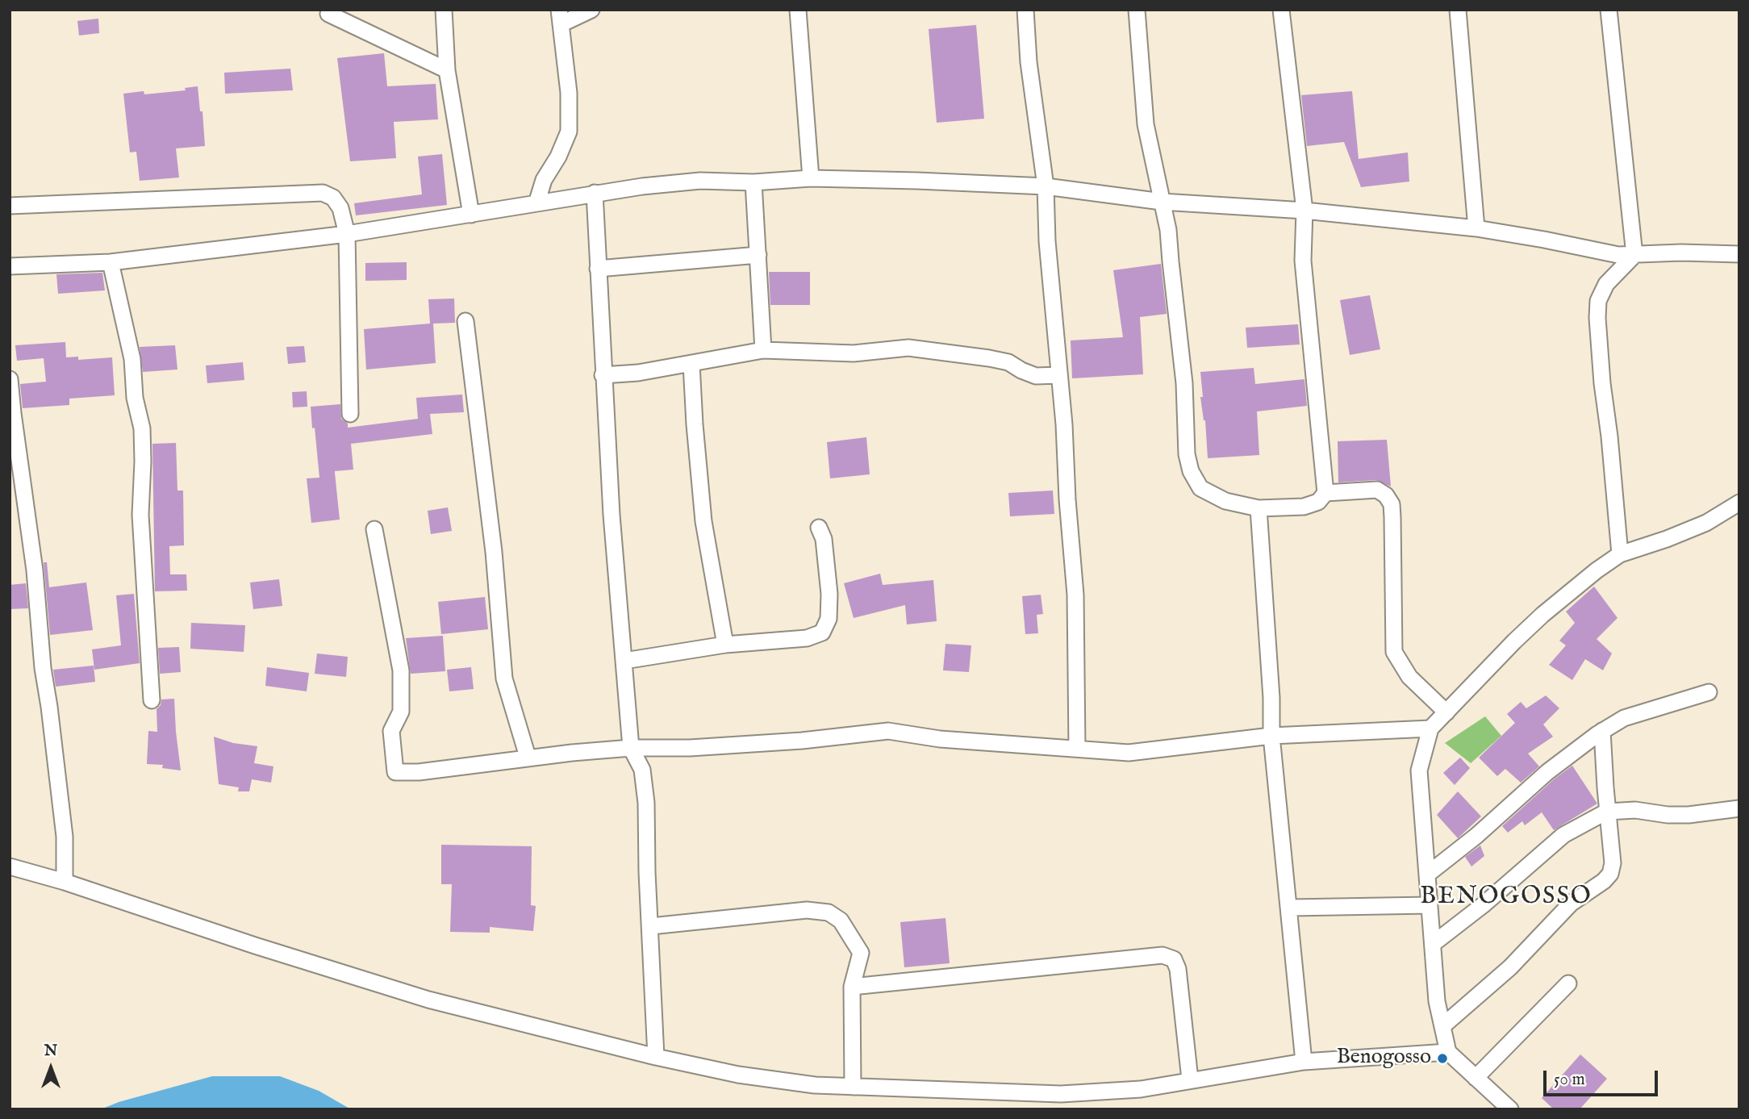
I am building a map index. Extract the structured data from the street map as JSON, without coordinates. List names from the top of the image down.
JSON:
{
  "districts": ["BENOGOSSO"],
  "places": ["Benogosso"],
  "scale_bar": "50 m",
  "north": "top"
}
